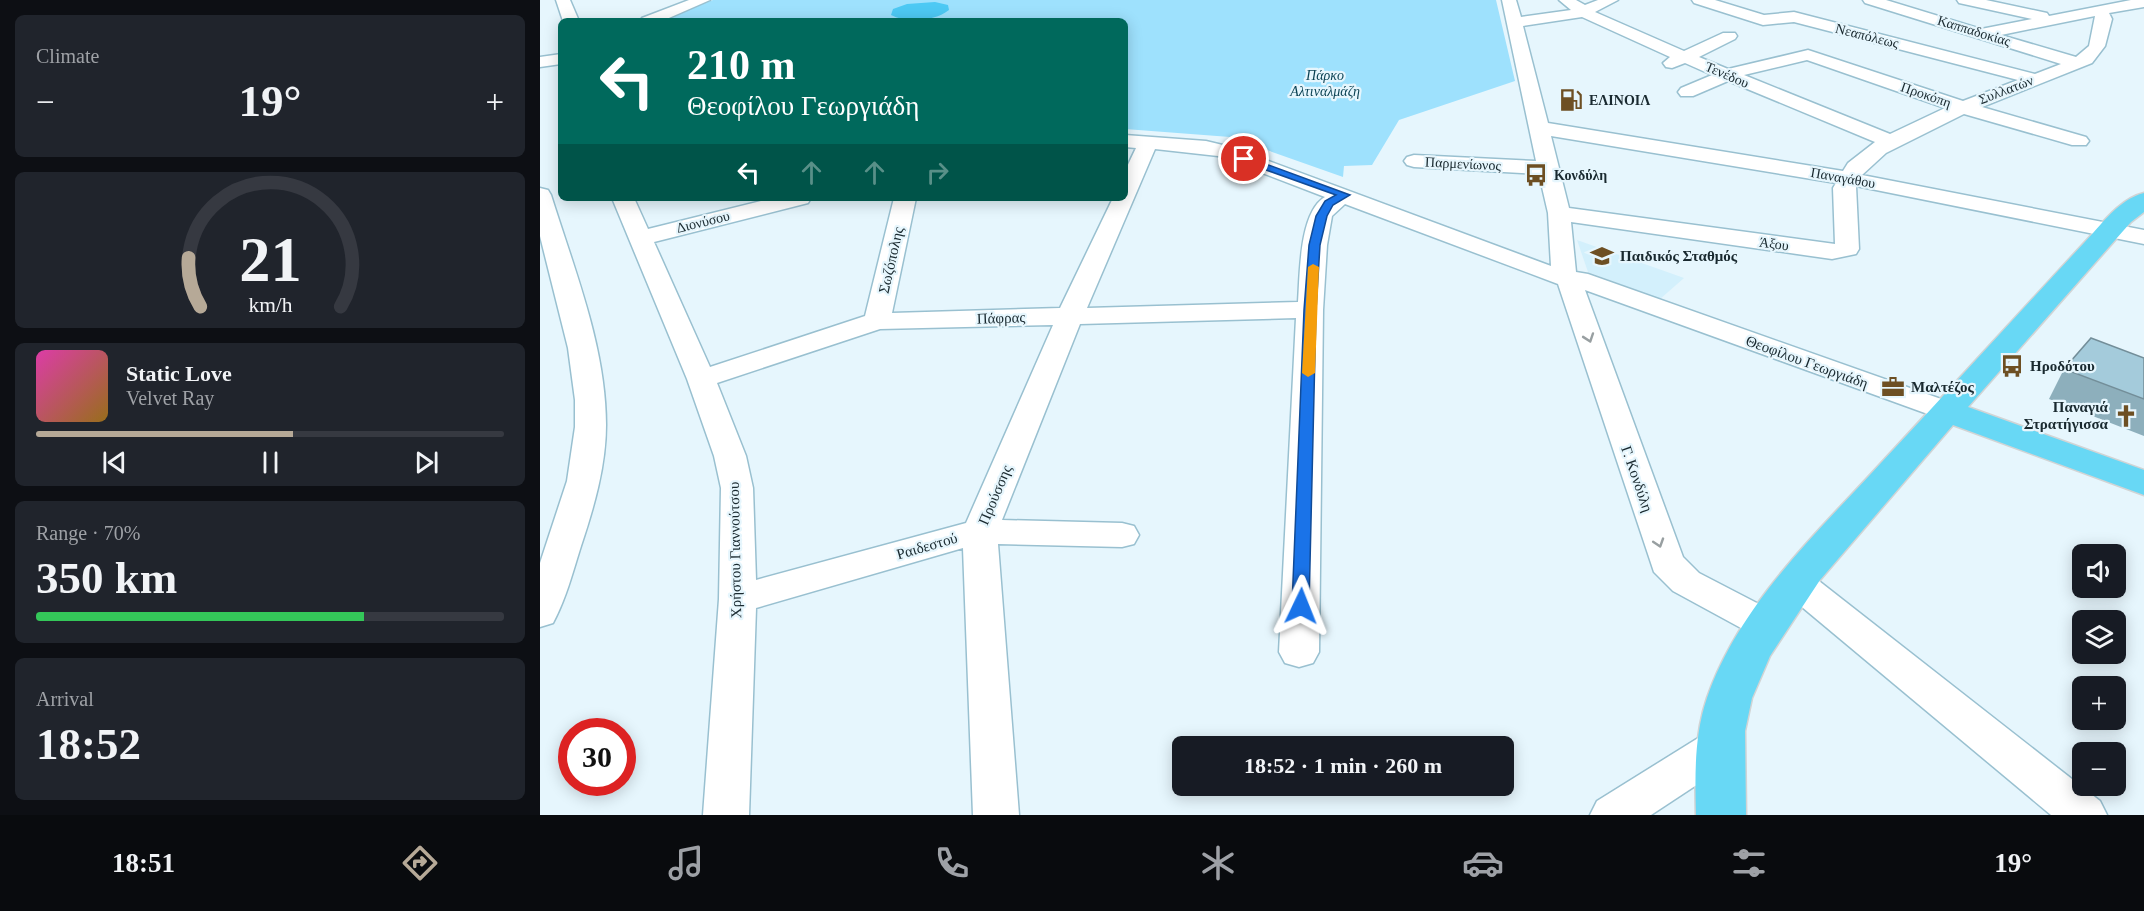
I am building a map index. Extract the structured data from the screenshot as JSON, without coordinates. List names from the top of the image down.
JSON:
{
  "streets": {
    "street": [
      "Καππαδοκίας",
      "Νεαπόλεως",
      "Τενέδου",
      "Συλλατών",
      "Προκόπη",
      "Παρμενίωνος",
      "Παναγάθου",
      "Διονύσου",
      "Άξου",
      "Σωζόπολης",
      "Πάφρας",
      "Θεοφίλου Γεωργιάδη",
      "Γ. Κονδύλη",
      "Προύσσης",
      "Ραιδεστού",
      "Χρήστου Γιαννούτσου"
    ]
  },
  "crossings": [
    ["Καππαδοκίας", "Συλλατών"],
    ["Νεαπόλεως", "Συλλατών"],
    ["Τενέδου", "Συλλατών"],
    ["Τενέδου", "Προκόπη"],
    ["Συλλατών", "Προκόπη"],
    ["Συλλατών", "Παναγάθου"],
    ["Συλλατών", "Άξου"],
    ["Παναγάθου", "Άξου"],
    ["Διονύσου", "Χρήστου Γιαννούτσου"],
    ["Άξου", "Γ. Κονδύλη"],
    ["Σωζόπολης", "Πάφρας"],
    ["Πάφρας", "Προύσσης"],
    ["Πάφρας", "Χρήστου Γιαννούτσου"],
    ["Θεοφίλου Γεωργιάδη", "Γ. Κονδύλη"],
    ["Προύσσης", "Ραιδεστού"],
    ["Ραιδεστού", "Χρήστου Γιαννούτσου"]
  ],
  "one_way": ["Γ. Κονδύλη"],
  "parks": ["Πάρκο Αλτιναλμάζη"],
  "places": {
    "fuel station": ["ΕΛΙΝΟΙΛ"],
    "bus stop": ["Κονδύλη", "Ηροδότου"],
    "school or university": ["Παιδικός Σταθμός"],
    "office": ["Μαλτέζος"],
    "church": ["Παναγιά Στρατήγισσα"]
  },
  "page": {
    "tile": [
      "Climate",
      ["Range · 70%", "350 km"],
      ["Arrival", "18:52"]
    ],
    "turn": ["210 m", "Θεοφίλου Γεωργιάδη"],
    "heat": ["−", "19°", "+"],
    "song": ["Static Love", "Velvet Ray"],
    "map_buttons": ["+", "−"],
    "limit": "30",
    "trip": "18:52 · 1 min · 260 m",
    "tabs": ["18:51", "19°"],
    "gauge": ["21", "km/h"]
  }
}
